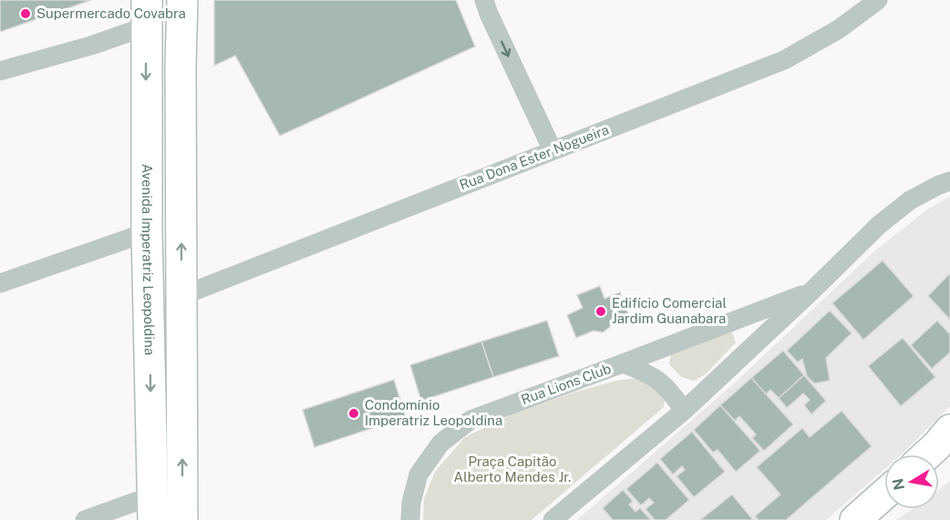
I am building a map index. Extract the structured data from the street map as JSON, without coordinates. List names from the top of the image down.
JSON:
{
  "streets": {
    "main road": ["Avenida Imperatriz Leopoldina"],
    "street": ["Rua Dona Ester Nogueira", "Rua Lions Club"]
  },
  "parks": ["Praça Capitão Alberto Mendes Jr."],
  "places": ["Supermercado Covabra", "Edifício Comercial Jardim Guanabara", "Condomínio Imperatriz Leopoldina"],
  "north": "left"
}
